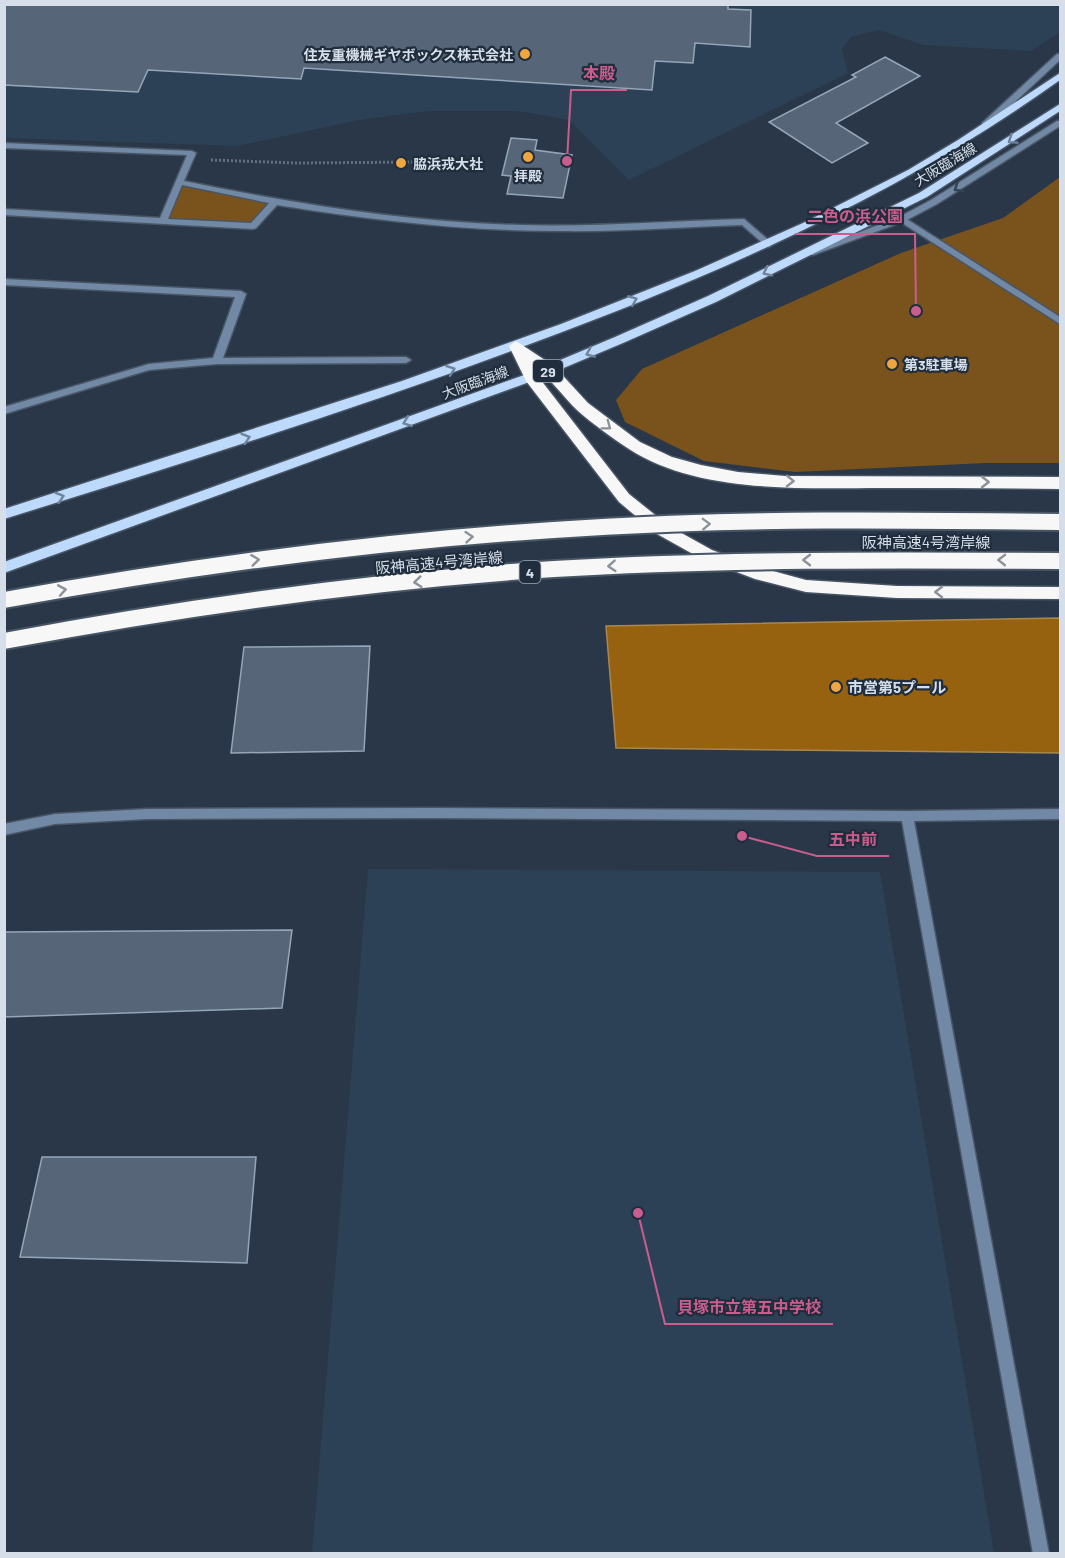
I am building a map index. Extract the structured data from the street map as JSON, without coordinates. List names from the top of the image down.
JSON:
{
  "streets": {
    "highway": ["阪神高速4号湾岸線", "4"],
    "main road": ["大阪臨海線", "29"]
  },
  "places": [
    "住友重機械ギヤボックス株式会社",
    "拝殿",
    "本殿",
    "脇浜戎大社",
    "二色の浜公園",
    "第3駐車場",
    "市営第5プール",
    "五中前",
    "貝塚市立第五中学校"
  ]
}
